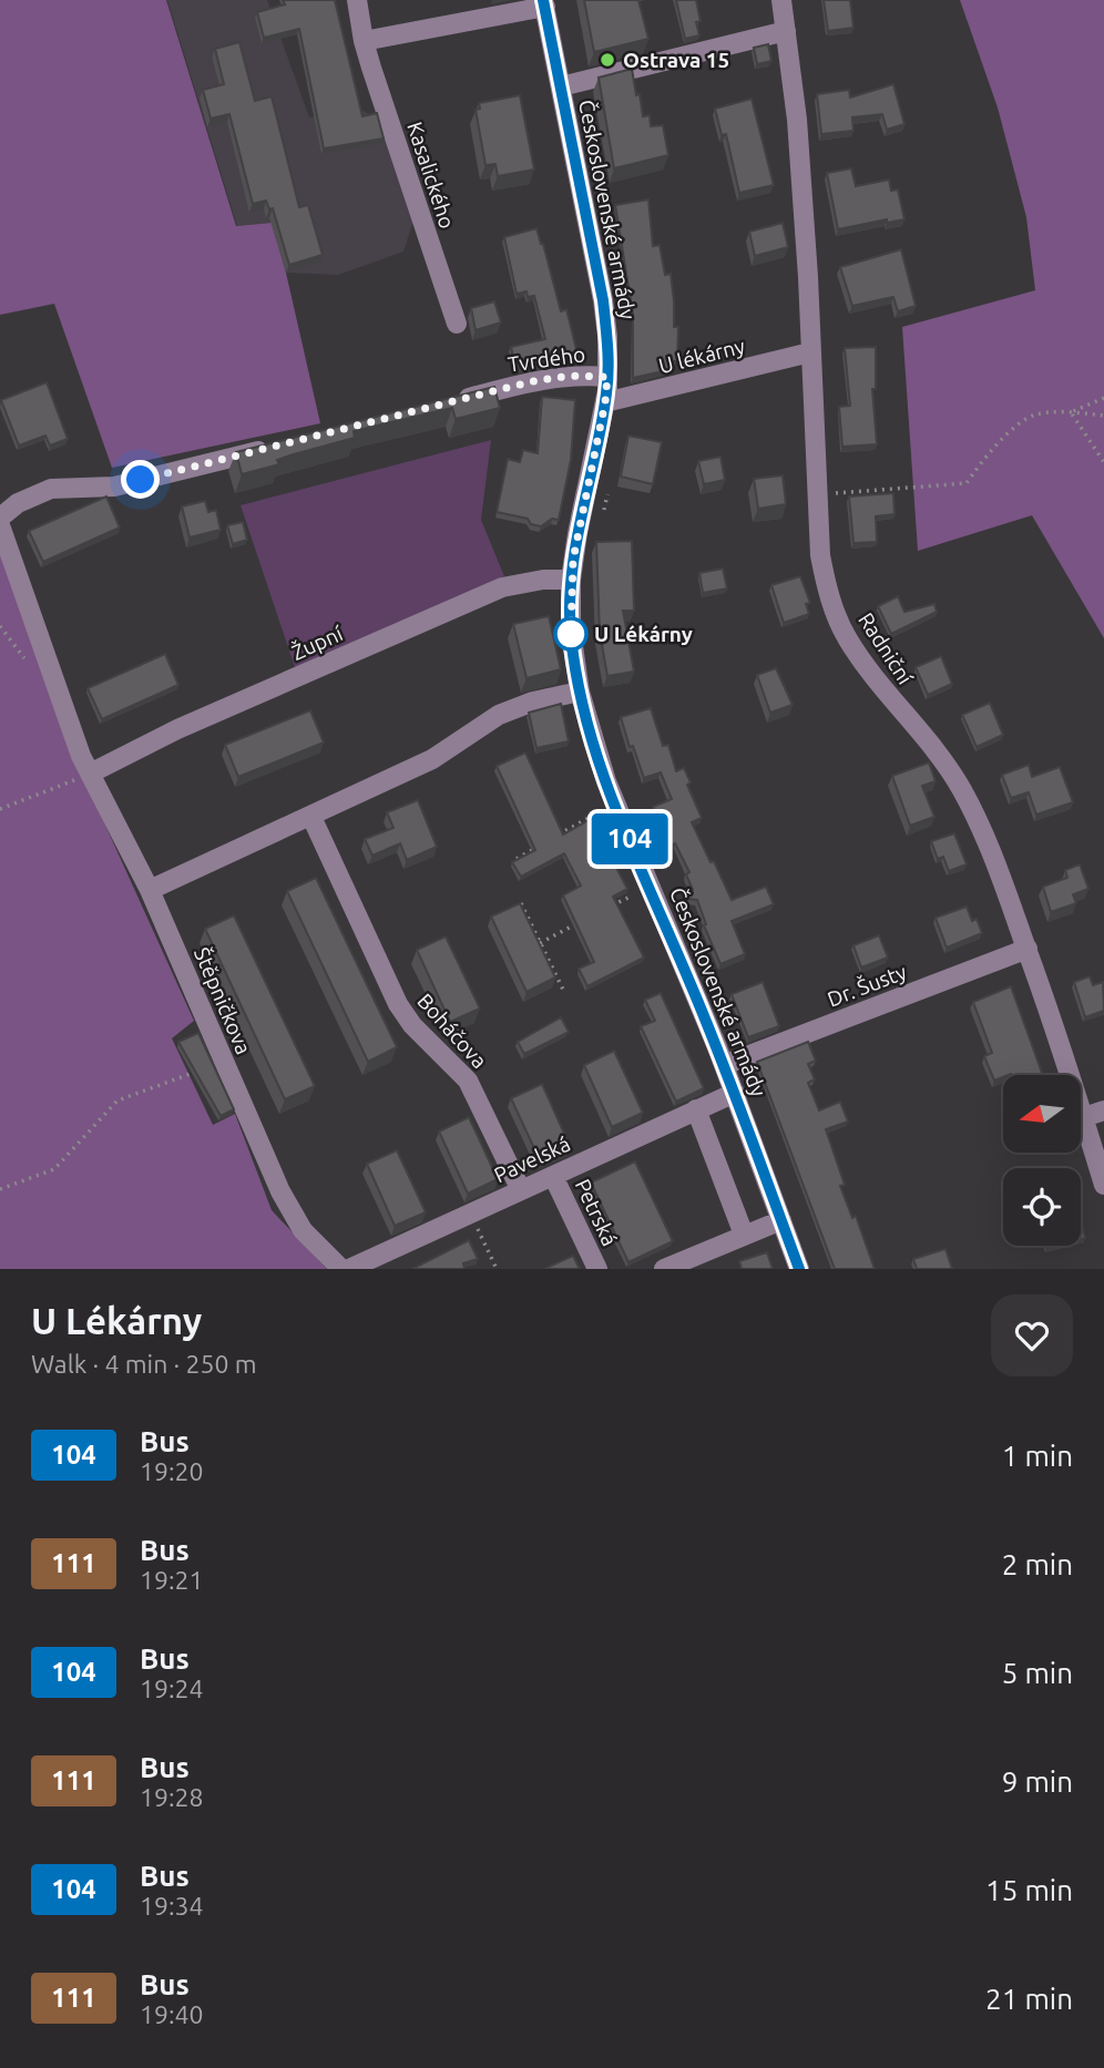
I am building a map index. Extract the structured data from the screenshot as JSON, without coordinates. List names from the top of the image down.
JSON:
{
  "streets": {
    "street": [
      "Kasalického",
      "Československé armády",
      "U lékárny",
      "Tvrdého",
      "Župní",
      "Radniční",
      "Dr. Šusty",
      "Štěpničkova",
      "Boháčova",
      "Pavelská",
      "Petrská"
    ]
  },
  "crossings": [
    ["Československé armády", "U lékárny"],
    ["Československé armády", "Tvrdého"],
    ["Československé armády", "Župní"],
    ["Československé armády", "Dr. Šusty"],
    ["Československé armády", "Pavelská"],
    ["U lékárny", "Radniční"],
    ["Župní", "Štěpničkova"],
    ["Radniční", "Dr. Šusty"],
    ["Boháčova", "Pavelská"],
    ["Pavelská", "Petrská"]
  ],
  "places": ["Ostrava 15", "U Lékárny"],
  "lines": ["bus line 104"],
  "north": "left",
  "page": {
    "on_map": "104",
    "heading": ["U Lékárny", "Walk · 4 min · 250 m"],
    "list": [
      {
        "mark": "104",
        "name": "Bus",
        "note": "19:20",
        "value": "1 min"
      },
      {
        "mark": "111",
        "name": "Bus",
        "note": "19:21",
        "value": "2 min"
      },
      {
        "mark": "104",
        "name": "Bus",
        "note": "19:24",
        "value": "5 min"
      },
      {
        "mark": "111",
        "name": "Bus",
        "note": "19:28",
        "value": "9 min"
      },
      {
        "mark": "104",
        "name": "Bus",
        "note": "19:34",
        "value": "15 min"
      },
      {
        "mark": "111",
        "name": "Bus",
        "note": "19:40",
        "value": "21 min"
      }
    ]
  }
}
